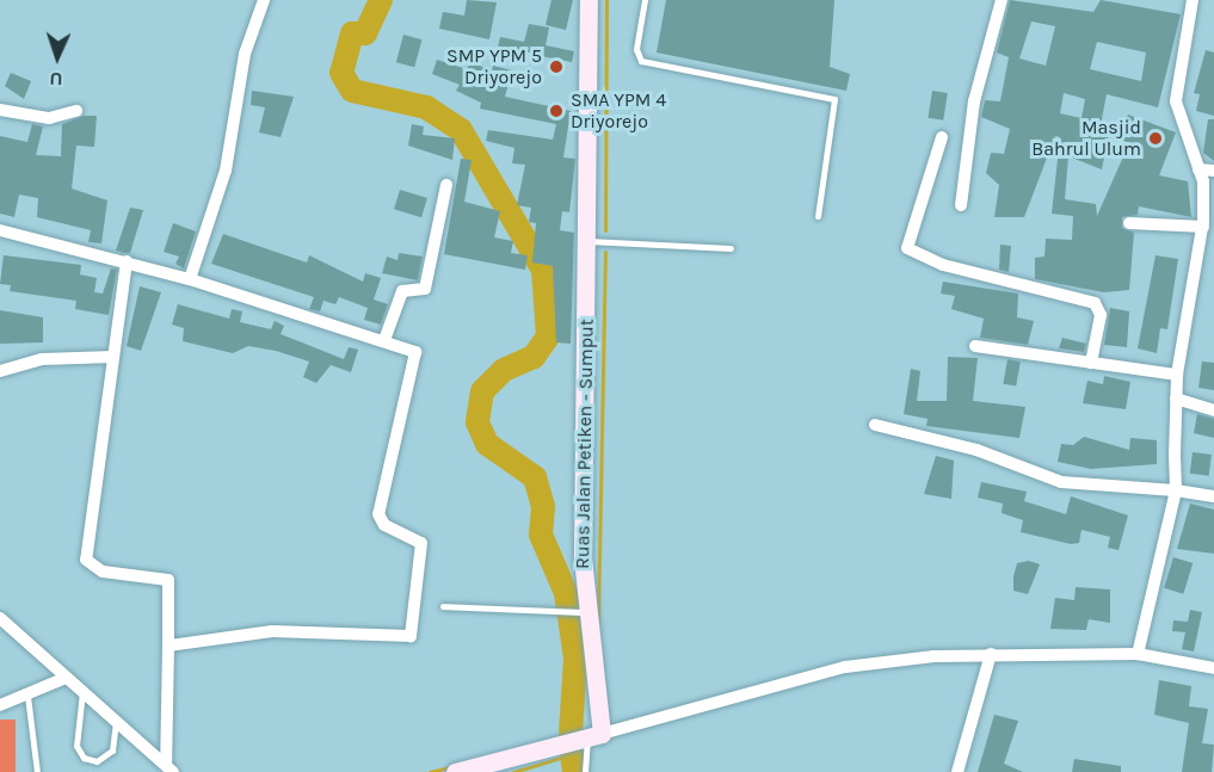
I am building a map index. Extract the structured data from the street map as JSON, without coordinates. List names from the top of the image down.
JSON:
{
  "streets": {
    "main road": ["Ruas Jalan Petiken - Sumput"]
  },
  "places": ["SMP YPM 5 Driyorejo", "SMA YPM 4 Driyorejo", "Masjid Bahrul Ulum"],
  "north": "bottom"
}
